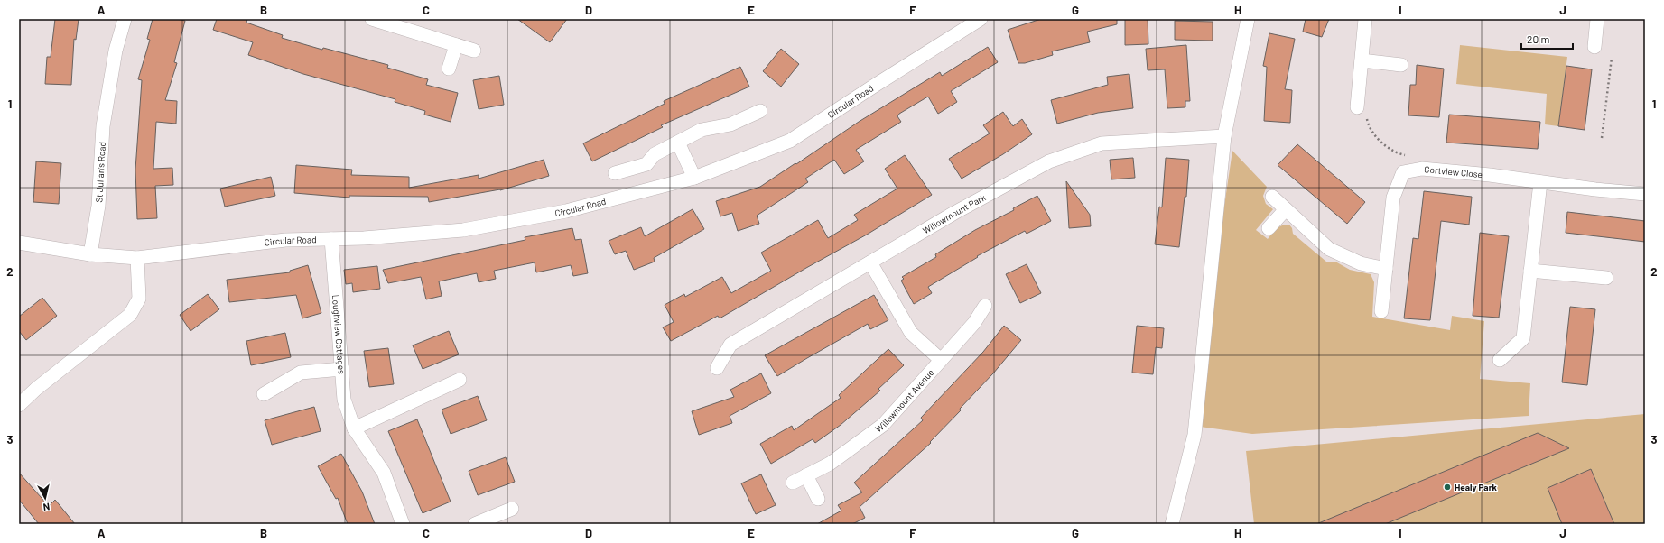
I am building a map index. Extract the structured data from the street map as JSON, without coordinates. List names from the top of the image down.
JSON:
{
  "streets": {
    "street": [
      "Circular Road",
      "Gortview Close",
      "St Julian's Road",
      "Willowmount Park",
      "Loughview Cottages",
      "Willowmount Avenue"
    ]
  },
  "crossings": [
    ["Circular Road", "St Julian's Road"],
    ["Circular Road", "Loughview Cottages"]
  ],
  "places": ["Healy Park"],
  "scale_bar": "20 m",
  "north": "bottom",
  "grid": {
    "columns": [
      "A",
      "B",
      "C",
      "D",
      "E",
      "F",
      "G",
      "H",
      "I",
      "J"
    ],
    "rows": ["1", "2", "3"]
  }
}
